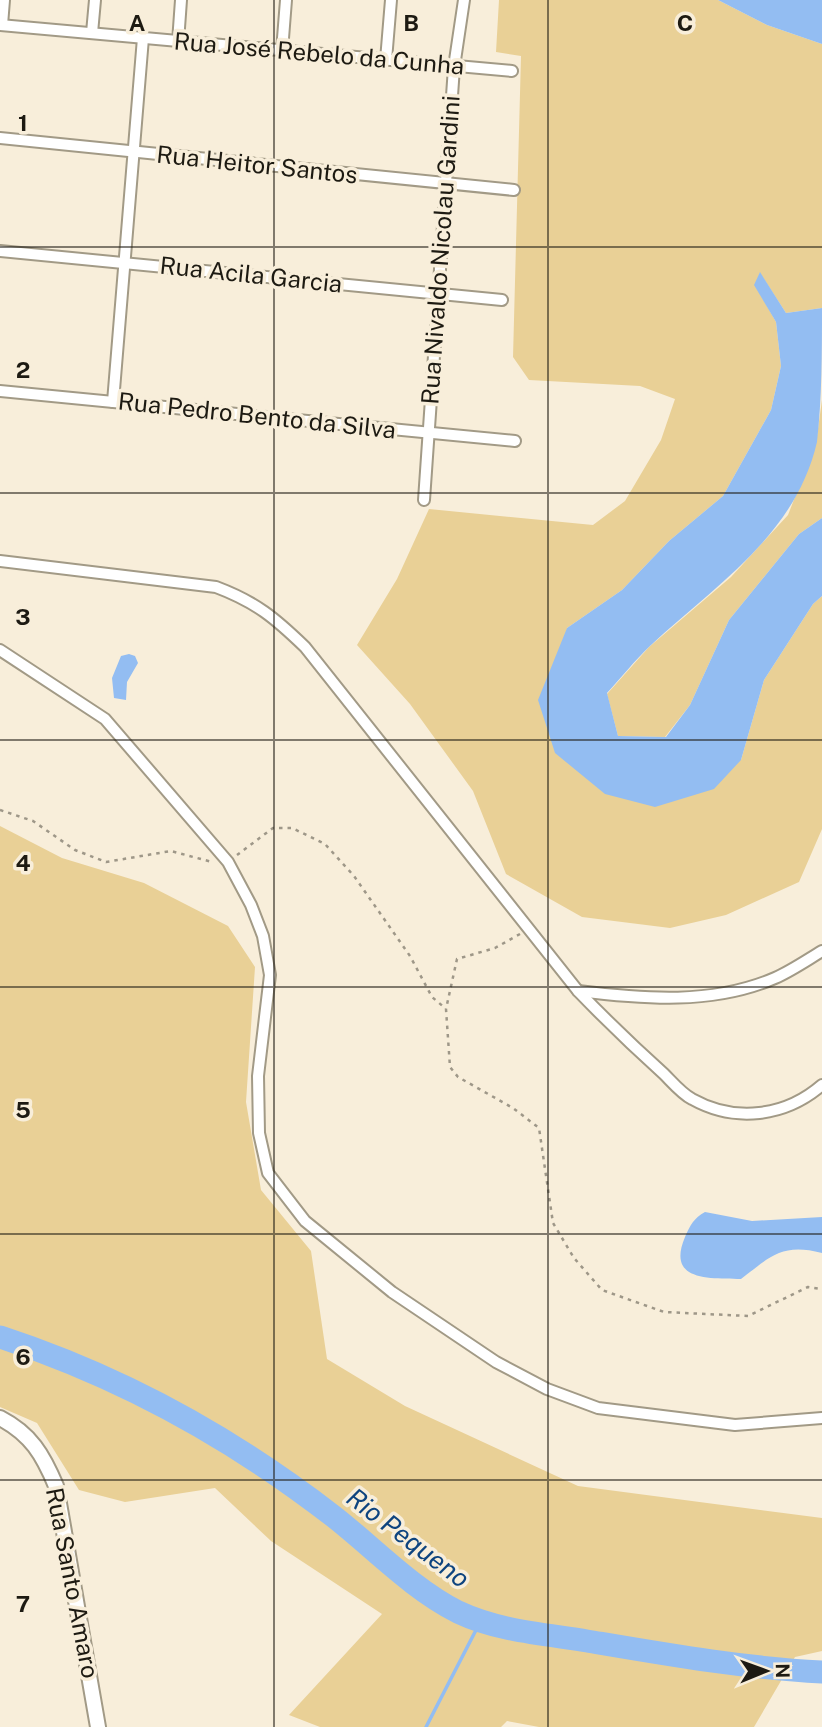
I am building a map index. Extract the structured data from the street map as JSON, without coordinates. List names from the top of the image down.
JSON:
{
  "streets": {
    "main road": ["Rua Santo Amaro"],
    "street": [
      "Rua José Rebelo da Cunha",
      "Rua Heitor Santos",
      "Rua Nivaldo Nicolau Gardini",
      "Rua Acila Garcia",
      "Rua Pedro Bento da Silva"
    ]
  },
  "crossings": [
    ["Rua José Rebelo da Cunha", "Rua Nivaldo Nicolau Gardini"],
    ["Rua Heitor Santos", "Rua Nivaldo Nicolau Gardini"],
    ["Rua Nivaldo Nicolau Gardini", "Rua Acila Garcia"],
    ["Rua Nivaldo Nicolau Gardini", "Rua Pedro Bento da Silva"]
  ],
  "water": ["Rio Pequeno"],
  "north": "right",
  "grid": {
    "columns": ["A", "B", "C"],
    "rows": [
      "1",
      "2",
      "3",
      "4",
      "5",
      "6",
      "7"
    ]
  }
}
